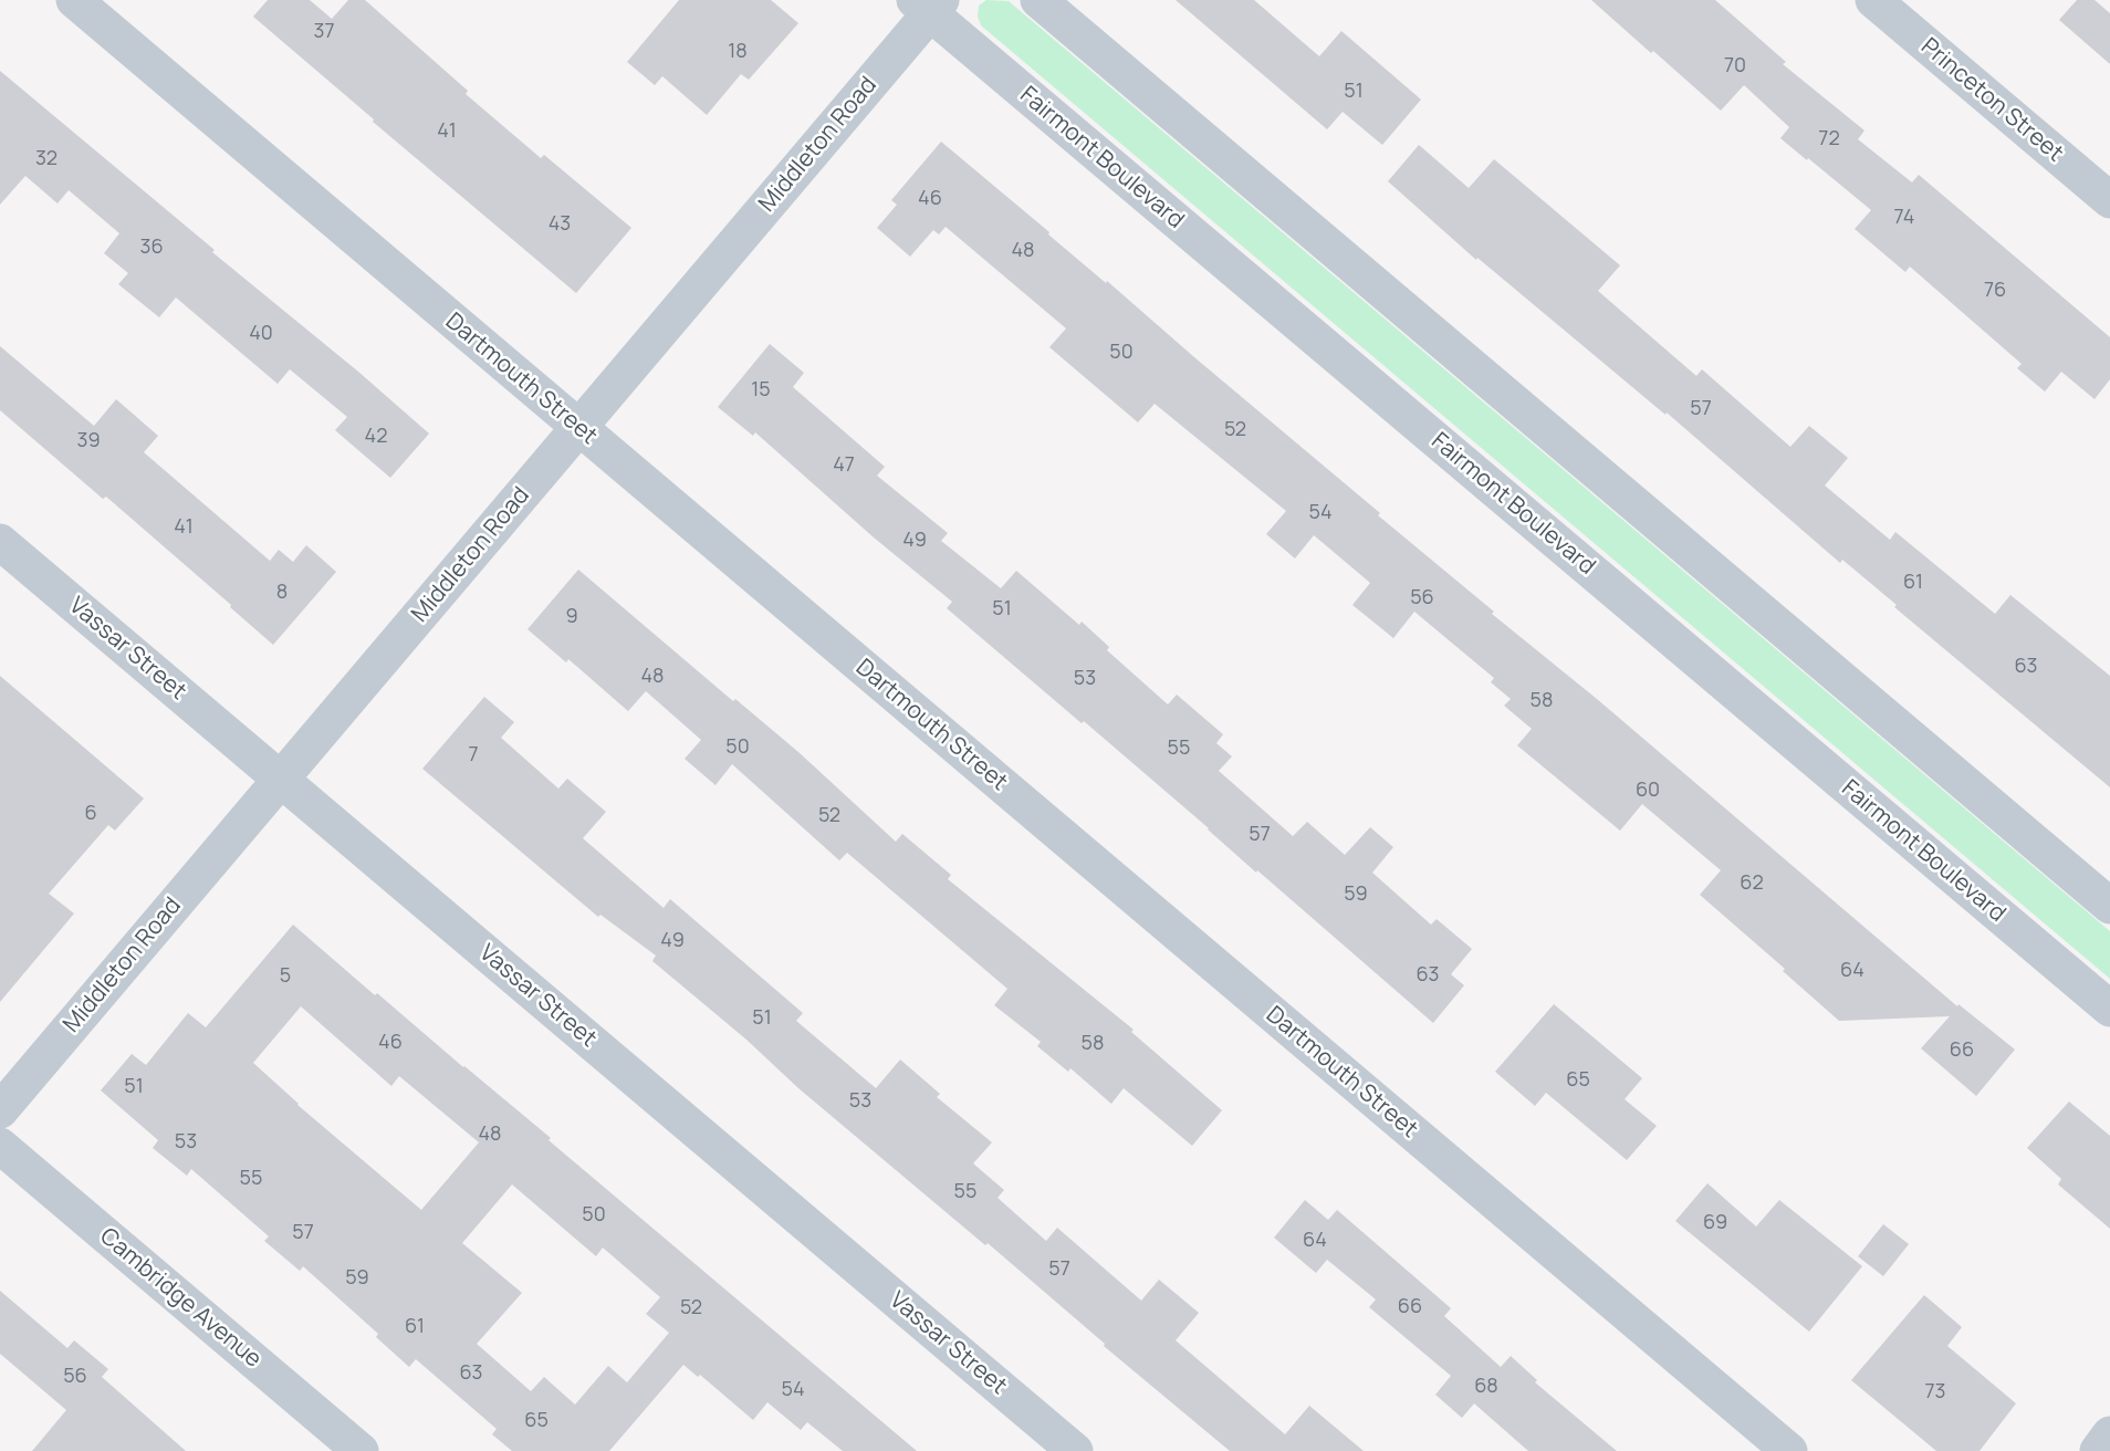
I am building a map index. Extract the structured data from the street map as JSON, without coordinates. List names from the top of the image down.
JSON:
{
  "streets": {
    "street": [
      "Princeton Street",
      "Middleton Road",
      "Fairmont Boulevard",
      "Dartmouth Street",
      "Vassar Street",
      "Cambridge Avenue"
    ]
  },
  "crossings": [
    ["Middleton Road", "Fairmont Boulevard"],
    ["Middleton Road", "Dartmouth Street"],
    ["Middleton Road", "Vassar Street"]
  ],
  "house_numbers": [
    "37",
    "18",
    "70",
    "51",
    "41",
    "72",
    "32",
    "46",
    "74",
    "43",
    "36",
    "48",
    "76",
    "40",
    "50",
    "15",
    "57",
    "52",
    "42",
    "39",
    "47",
    "54",
    "41",
    "49",
    "61",
    "8",
    "56",
    "51",
    "9",
    "63",
    "48",
    "53",
    "58",
    "50",
    "55",
    "7",
    "60",
    "6",
    "52",
    "57",
    "62",
    "59",
    "49",
    "64",
    "63",
    "5",
    "51",
    "46",
    "58",
    "66",
    "65",
    "51",
    "53",
    "48",
    "53",
    "55",
    "55",
    "50",
    "69",
    "57",
    "64",
    "57",
    "59",
    "66",
    "52",
    "61",
    "63",
    "56",
    "68",
    "54",
    "73",
    "65"
  ]
}
